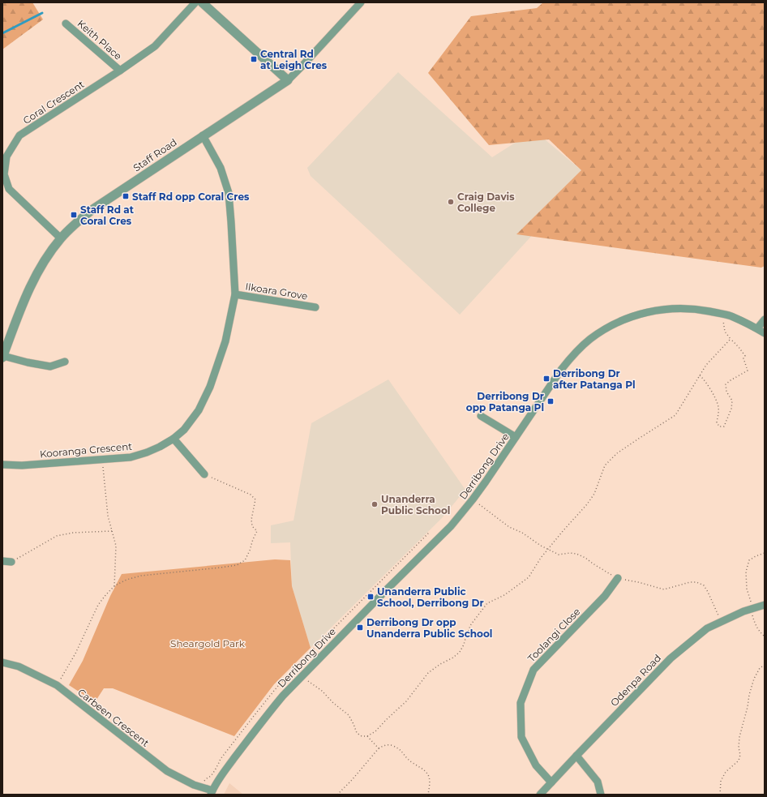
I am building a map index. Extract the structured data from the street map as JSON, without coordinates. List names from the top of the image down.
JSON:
{
  "streets": {
    "street": [
      "Keith Place",
      "Coral Crescent",
      "Staff Road",
      "Ilkoara Grove",
      "Kooranga Crescent",
      "Derribong Drive",
      "Toolangi Close",
      "Odenpa Road",
      "Carbeen Crescent"
    ]
  },
  "crossings": [
    ["Keith Place", "Coral Crescent"],
    ["Coral Crescent", "Staff Road"],
    ["Staff Road", "Kooranga Crescent"],
    ["Ilkoara Grove", "Kooranga Crescent"],
    ["Derribong Drive", "Carbeen Crescent"],
    ["Toolangi Close", "Odenpa Road"]
  ],
  "parks": ["Sheargold Park"],
  "places": {
    "transit": [
      "Central Rd at Leigh Cres",
      "Staff Rd opp Coral Cres",
      "Staff Rd at Coral Cres",
      "Derribong Dr after Patanga Pl",
      "Derribong Dr opp Patanga Pl",
      "Unanderra Public School, Derribong Dr",
      "Derribong Dr opp Unanderra Public School"
    ],
    "other": ["Craig Davis College", "Unanderra Public School"]
  }
}
